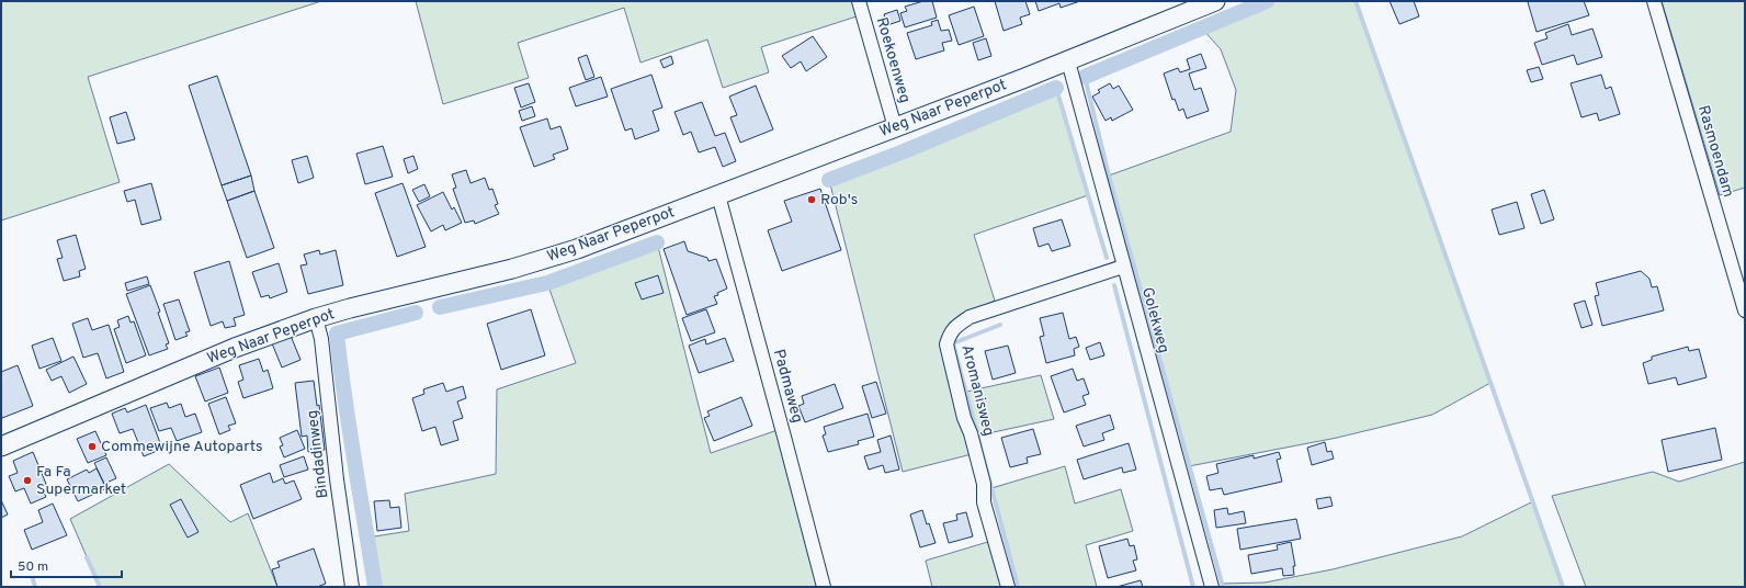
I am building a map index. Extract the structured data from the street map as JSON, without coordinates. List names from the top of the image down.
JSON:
{
  "streets": {
    "street": [
      "Roekoenweg",
      "Weg Naar Peperpot",
      "Rasmoendam",
      "Golekweg",
      "Padmaweg",
      "Aromanisweg",
      "Bindadinweg"
    ]
  },
  "crossings": [
    ["Roekoenweg", "Weg Naar Peperpot"],
    ["Weg Naar Peperpot", "Golekweg"],
    ["Weg Naar Peperpot", "Padmaweg"],
    ["Weg Naar Peperpot", "Bindadinweg"],
    ["Golekweg", "Aromanisweg"]
  ],
  "places": ["Rob's", "Commewijne Autoparts", "Fa Fa Supermarket"],
  "scale_bar": "50 m"
}
